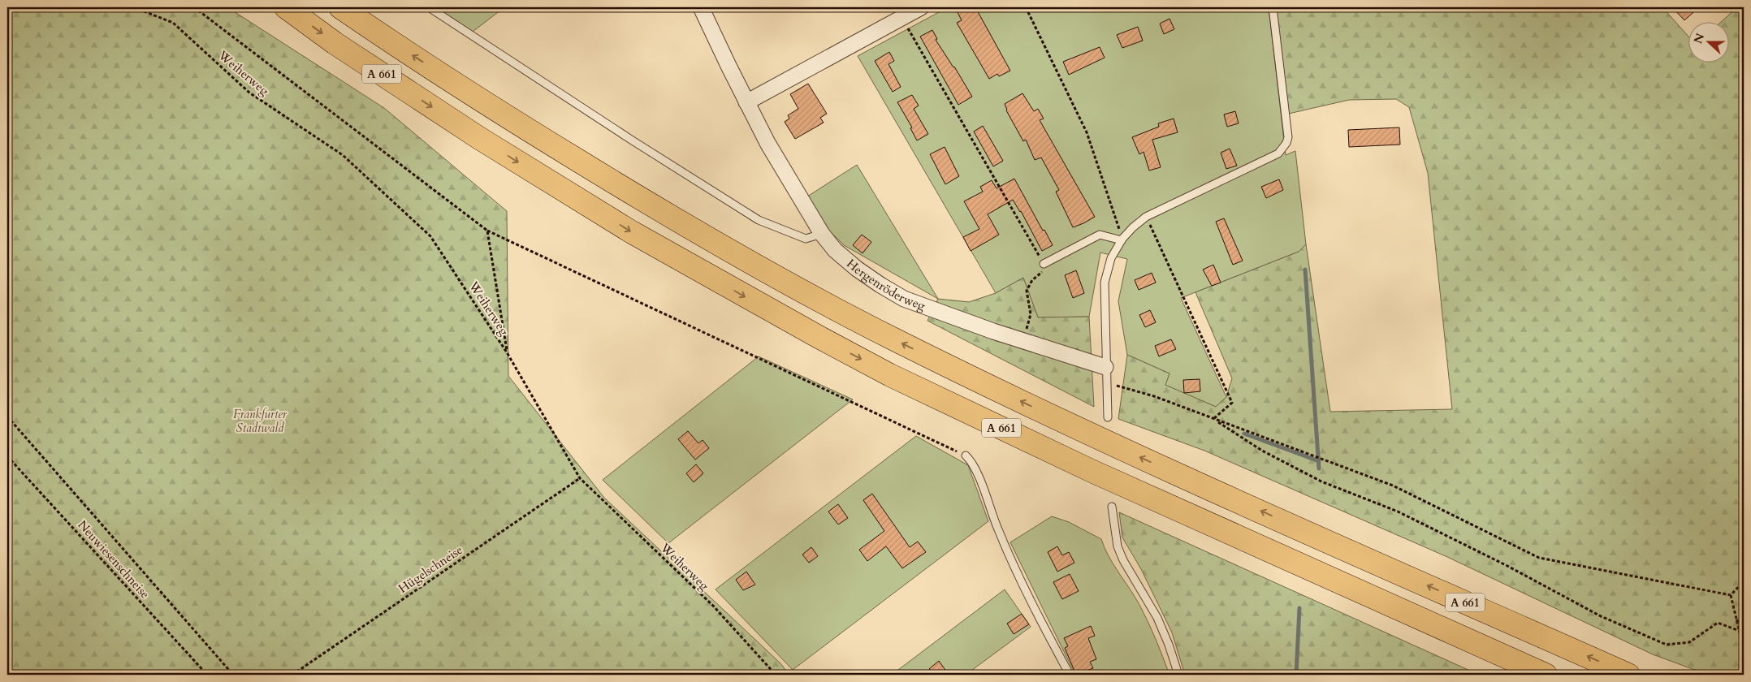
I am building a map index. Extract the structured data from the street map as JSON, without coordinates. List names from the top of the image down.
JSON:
{
  "streets": {
    "highway": ["A 661"],
    "street": ["Hergenröderweg"],
    "path": ["Weiherweg", "Neuwiesenschneise", "Hügelschneise"]
  },
  "crossings": [
    ["Weiherweg", "Hügelschneise"]
  ],
  "parks": ["Frankfurter Stadtwald"],
  "north": "left"
}
